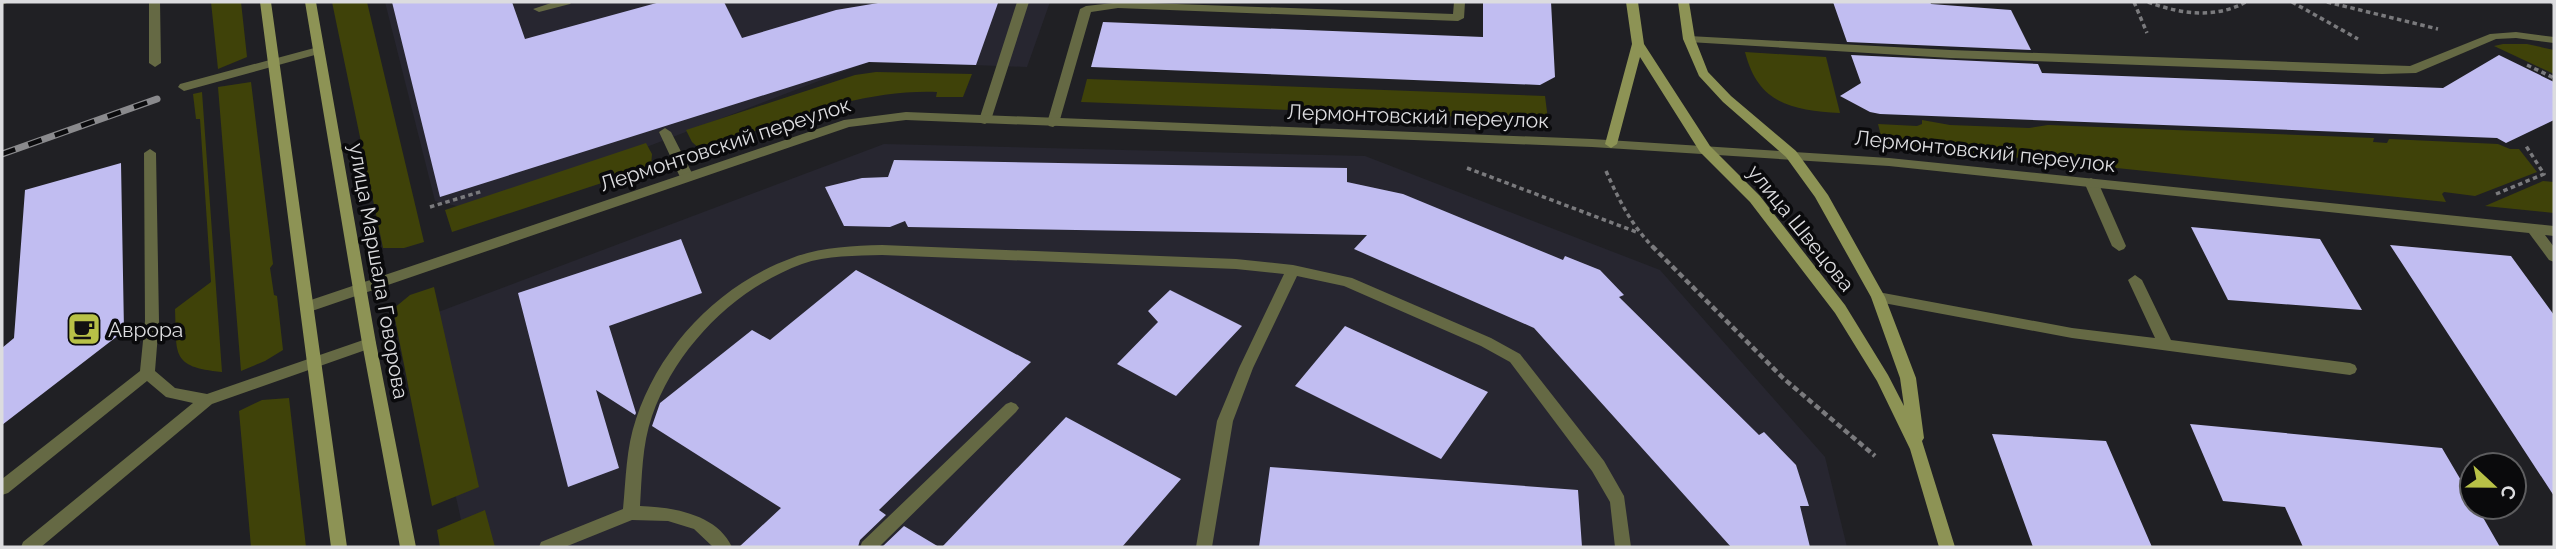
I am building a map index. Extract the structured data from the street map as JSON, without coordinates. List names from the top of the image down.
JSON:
{
  "streets": {
    "street": ["Лермонтовский переулок", "улица Швецова", "улица Маршала Говорова"]
  },
  "crossings": [
    ["Лермонтовский переулок", "улица Швецова"],
    ["Лермонтовский переулок", "улица Маршала Говорова"]
  ],
  "places": {
    "cafe": ["Аврора"]
  },
  "north": "right"
}
